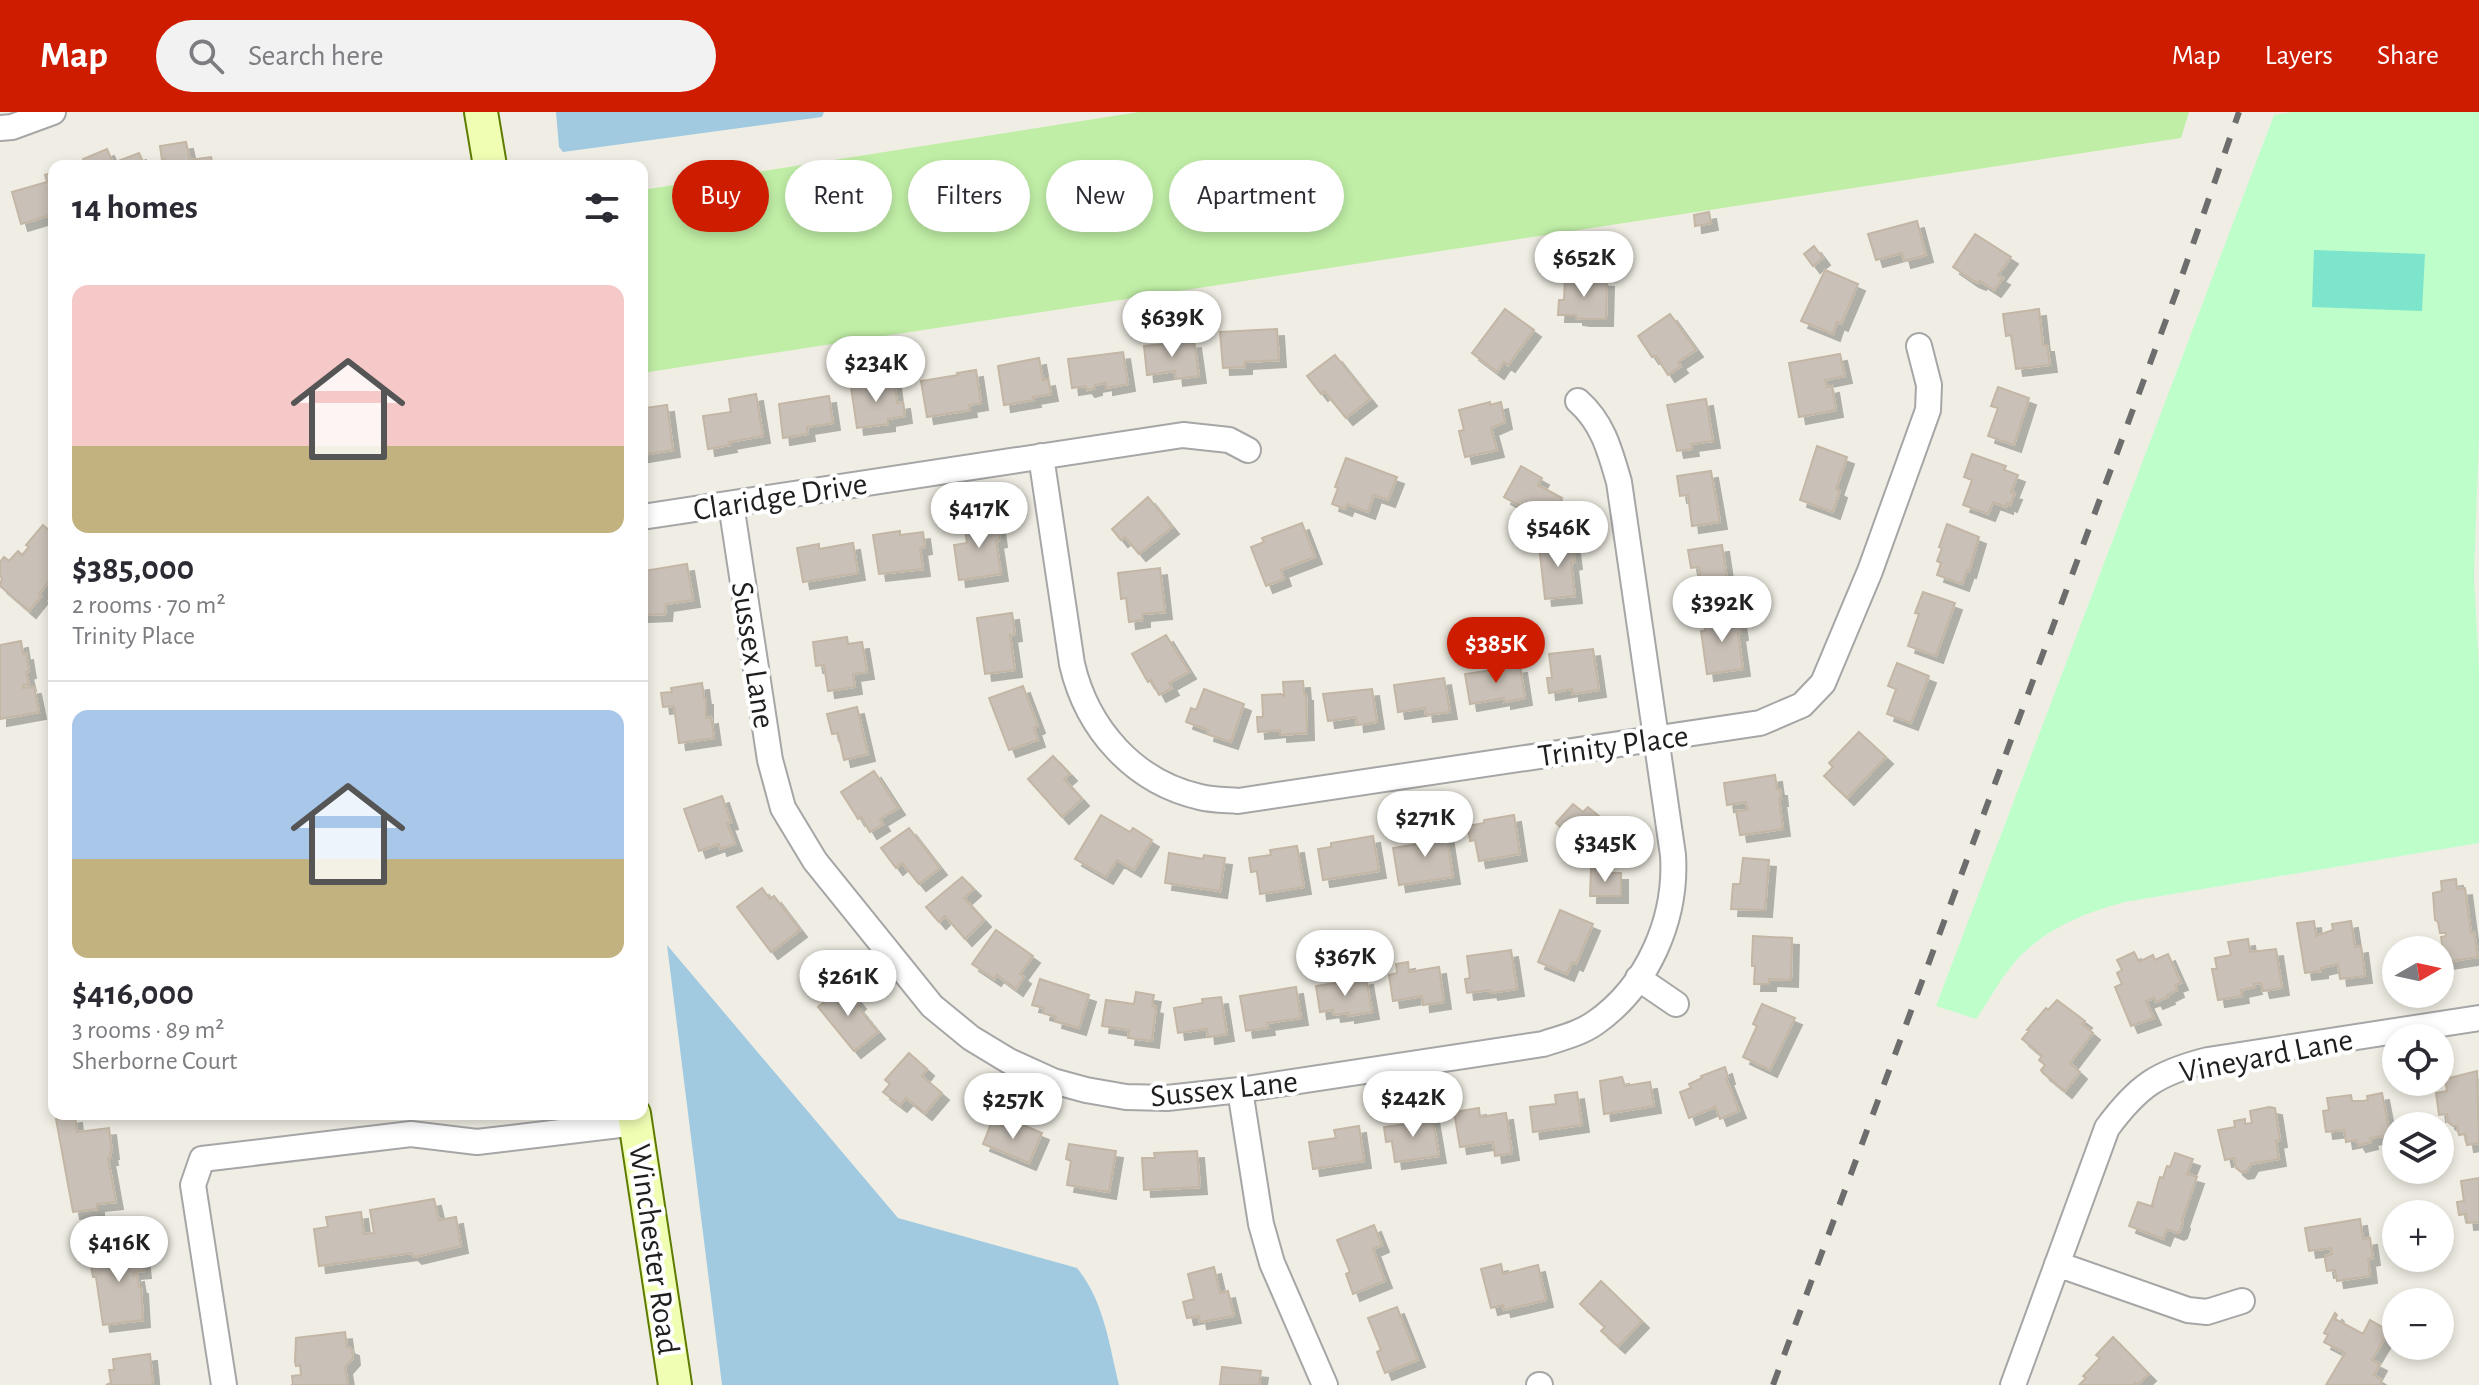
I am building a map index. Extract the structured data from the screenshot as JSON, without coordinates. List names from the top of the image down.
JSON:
{
  "streets": {
    "main road": ["Winchester Road"],
    "street": [
      "Claridge Drive",
      "Sussex Lane",
      "Trinity Place",
      "Vineyard Lane"
    ]
  },
  "crossings": [
    ["Claridge Drive", "Sussex Lane"],
    ["Claridge Drive", "Trinity Place"],
    ["Sussex Lane", "Trinity Place"]
  ],
  "north": "right",
  "page": {
    "header": "Map",
    "search": "Search here",
    "nav": ["Map", "Layers", "Share"],
    "chip": [
      "Buy",
      "Rent",
      "Filters",
      "New",
      "Apartment"
    ],
    "heading": "14 homes",
    "price": [
      "$652K",
      "$639K",
      "$234K",
      "$417K",
      "$546K",
      "$392K",
      "$385K",
      "$271K",
      "$345K",
      "$367K",
      "$261K",
      "$242K",
      "$257K",
      "$416K"
    ],
    "list": [
      {
        "name": "$385,000",
        "note": "2 rooms · 70 m² · Trinity Place"
      },
      {
        "name": "$416,000",
        "note": "3 rooms · 89 m² · Sherborne Court"
      }
    ],
    "map_buttons": ["+", "−"]
  }
}
